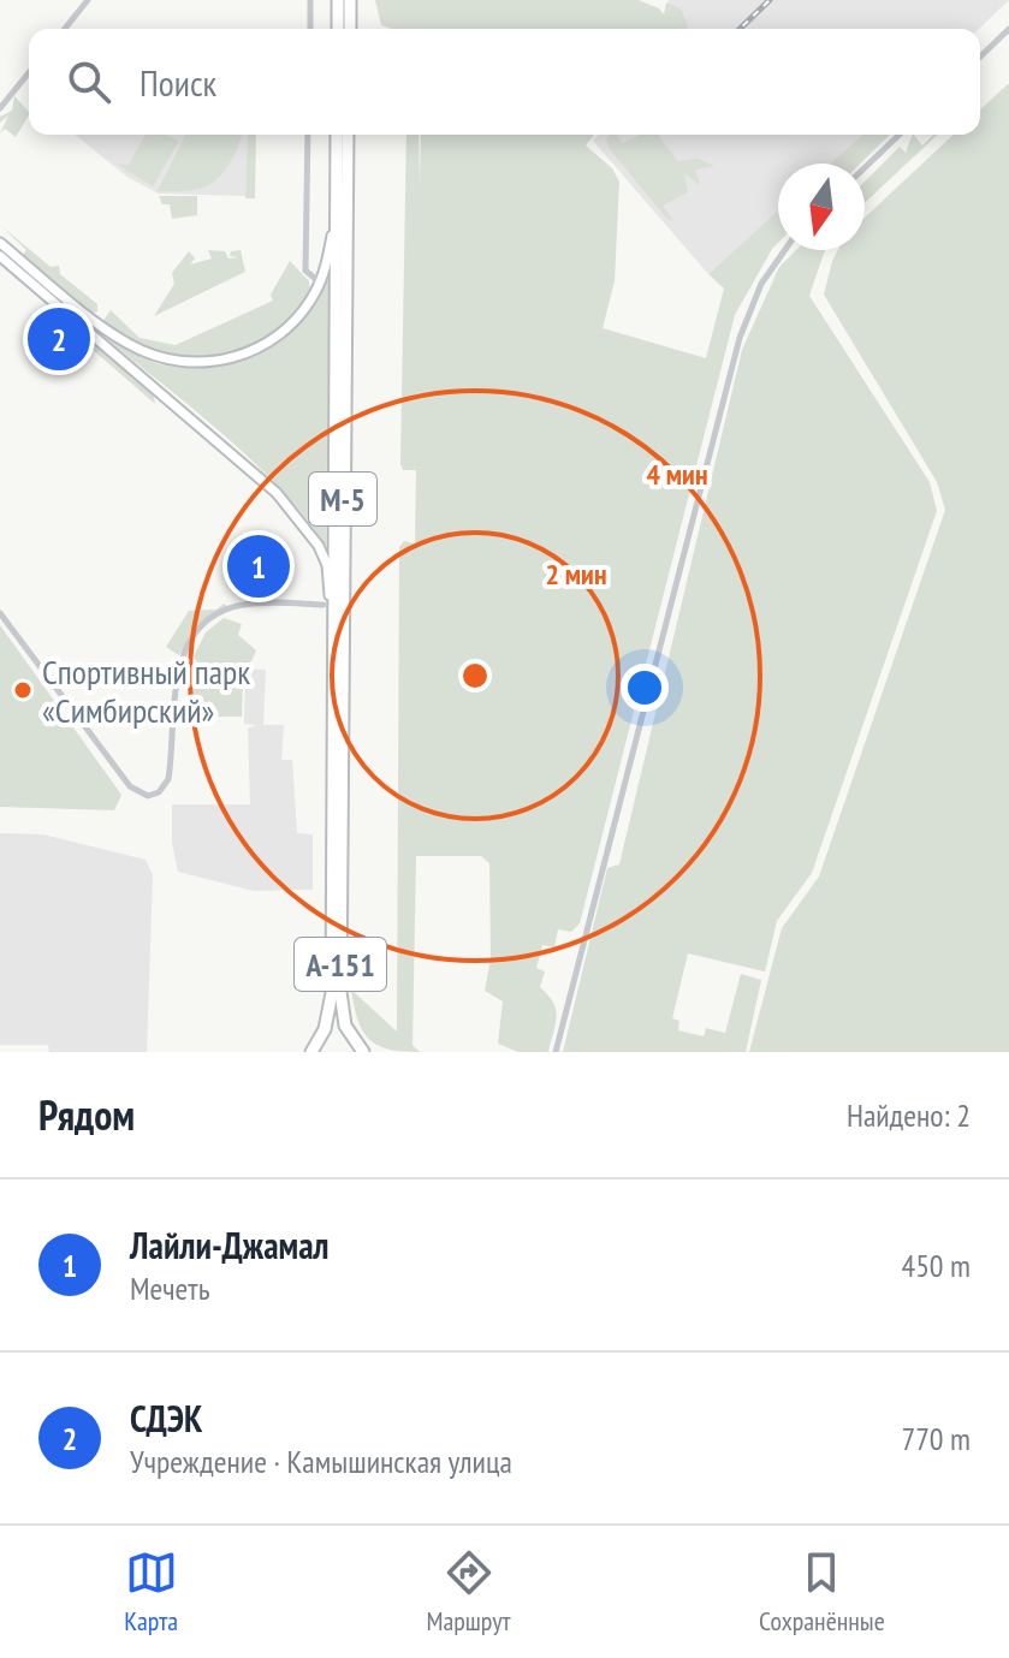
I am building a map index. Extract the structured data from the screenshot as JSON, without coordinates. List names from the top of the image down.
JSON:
{
  "streets": {
    "highway": ["М-5", "А-151"]
  },
  "crossings": [
    ["М-5", "А-151"]
  ],
  "places": ["Спортивный парк «Симбирский»"],
  "north": "bottom",
  "page": {
    "search": "Поиск",
    "pins": ["2", "1"],
    "heading": ["Рядом", "Найдено: 2"],
    "list": [
      {
        "mark": "1",
        "name": "Лайли-Джамал",
        "note": "Мечеть",
        "value": "450 m"
      },
      {
        "mark": "2",
        "name": "СДЭК",
        "note": "Учреждение · Камышинская улица",
        "value": "770 m"
      }
    ],
    "nav": ["Карта", "Маршрут", "Сохранённые"]
  },
  "rings": ["4 мин", "2 мин"]
}
